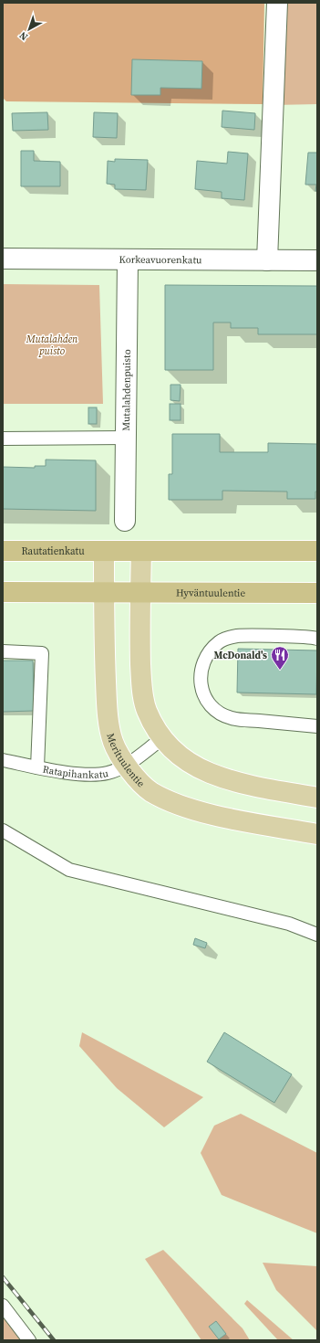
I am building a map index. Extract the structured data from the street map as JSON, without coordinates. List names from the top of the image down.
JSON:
{
  "streets": {
    "highway": ["Rautatienkatu", "Hyväntuulentie"],
    "main road": ["Merituulentie"],
    "street": ["Korkeavuorenkatu", "Mutalahdenpuisto"],
    "lane": ["Ratapihankatu"]
  },
  "crossings": [
    ["Korkeavuorenkatu", "Mutalahdenpuisto"],
    ["Rautatienkatu", "Merituulentie"],
    ["Hyväntuulentie", "Merituulentie"],
    ["Merituulentie", "Ratapihankatu"]
  ],
  "parks": ["Mutalahden puisto"],
  "places": {
    "restaurant": ["McDonald's"]
  },
  "north": "bottom left"
}
